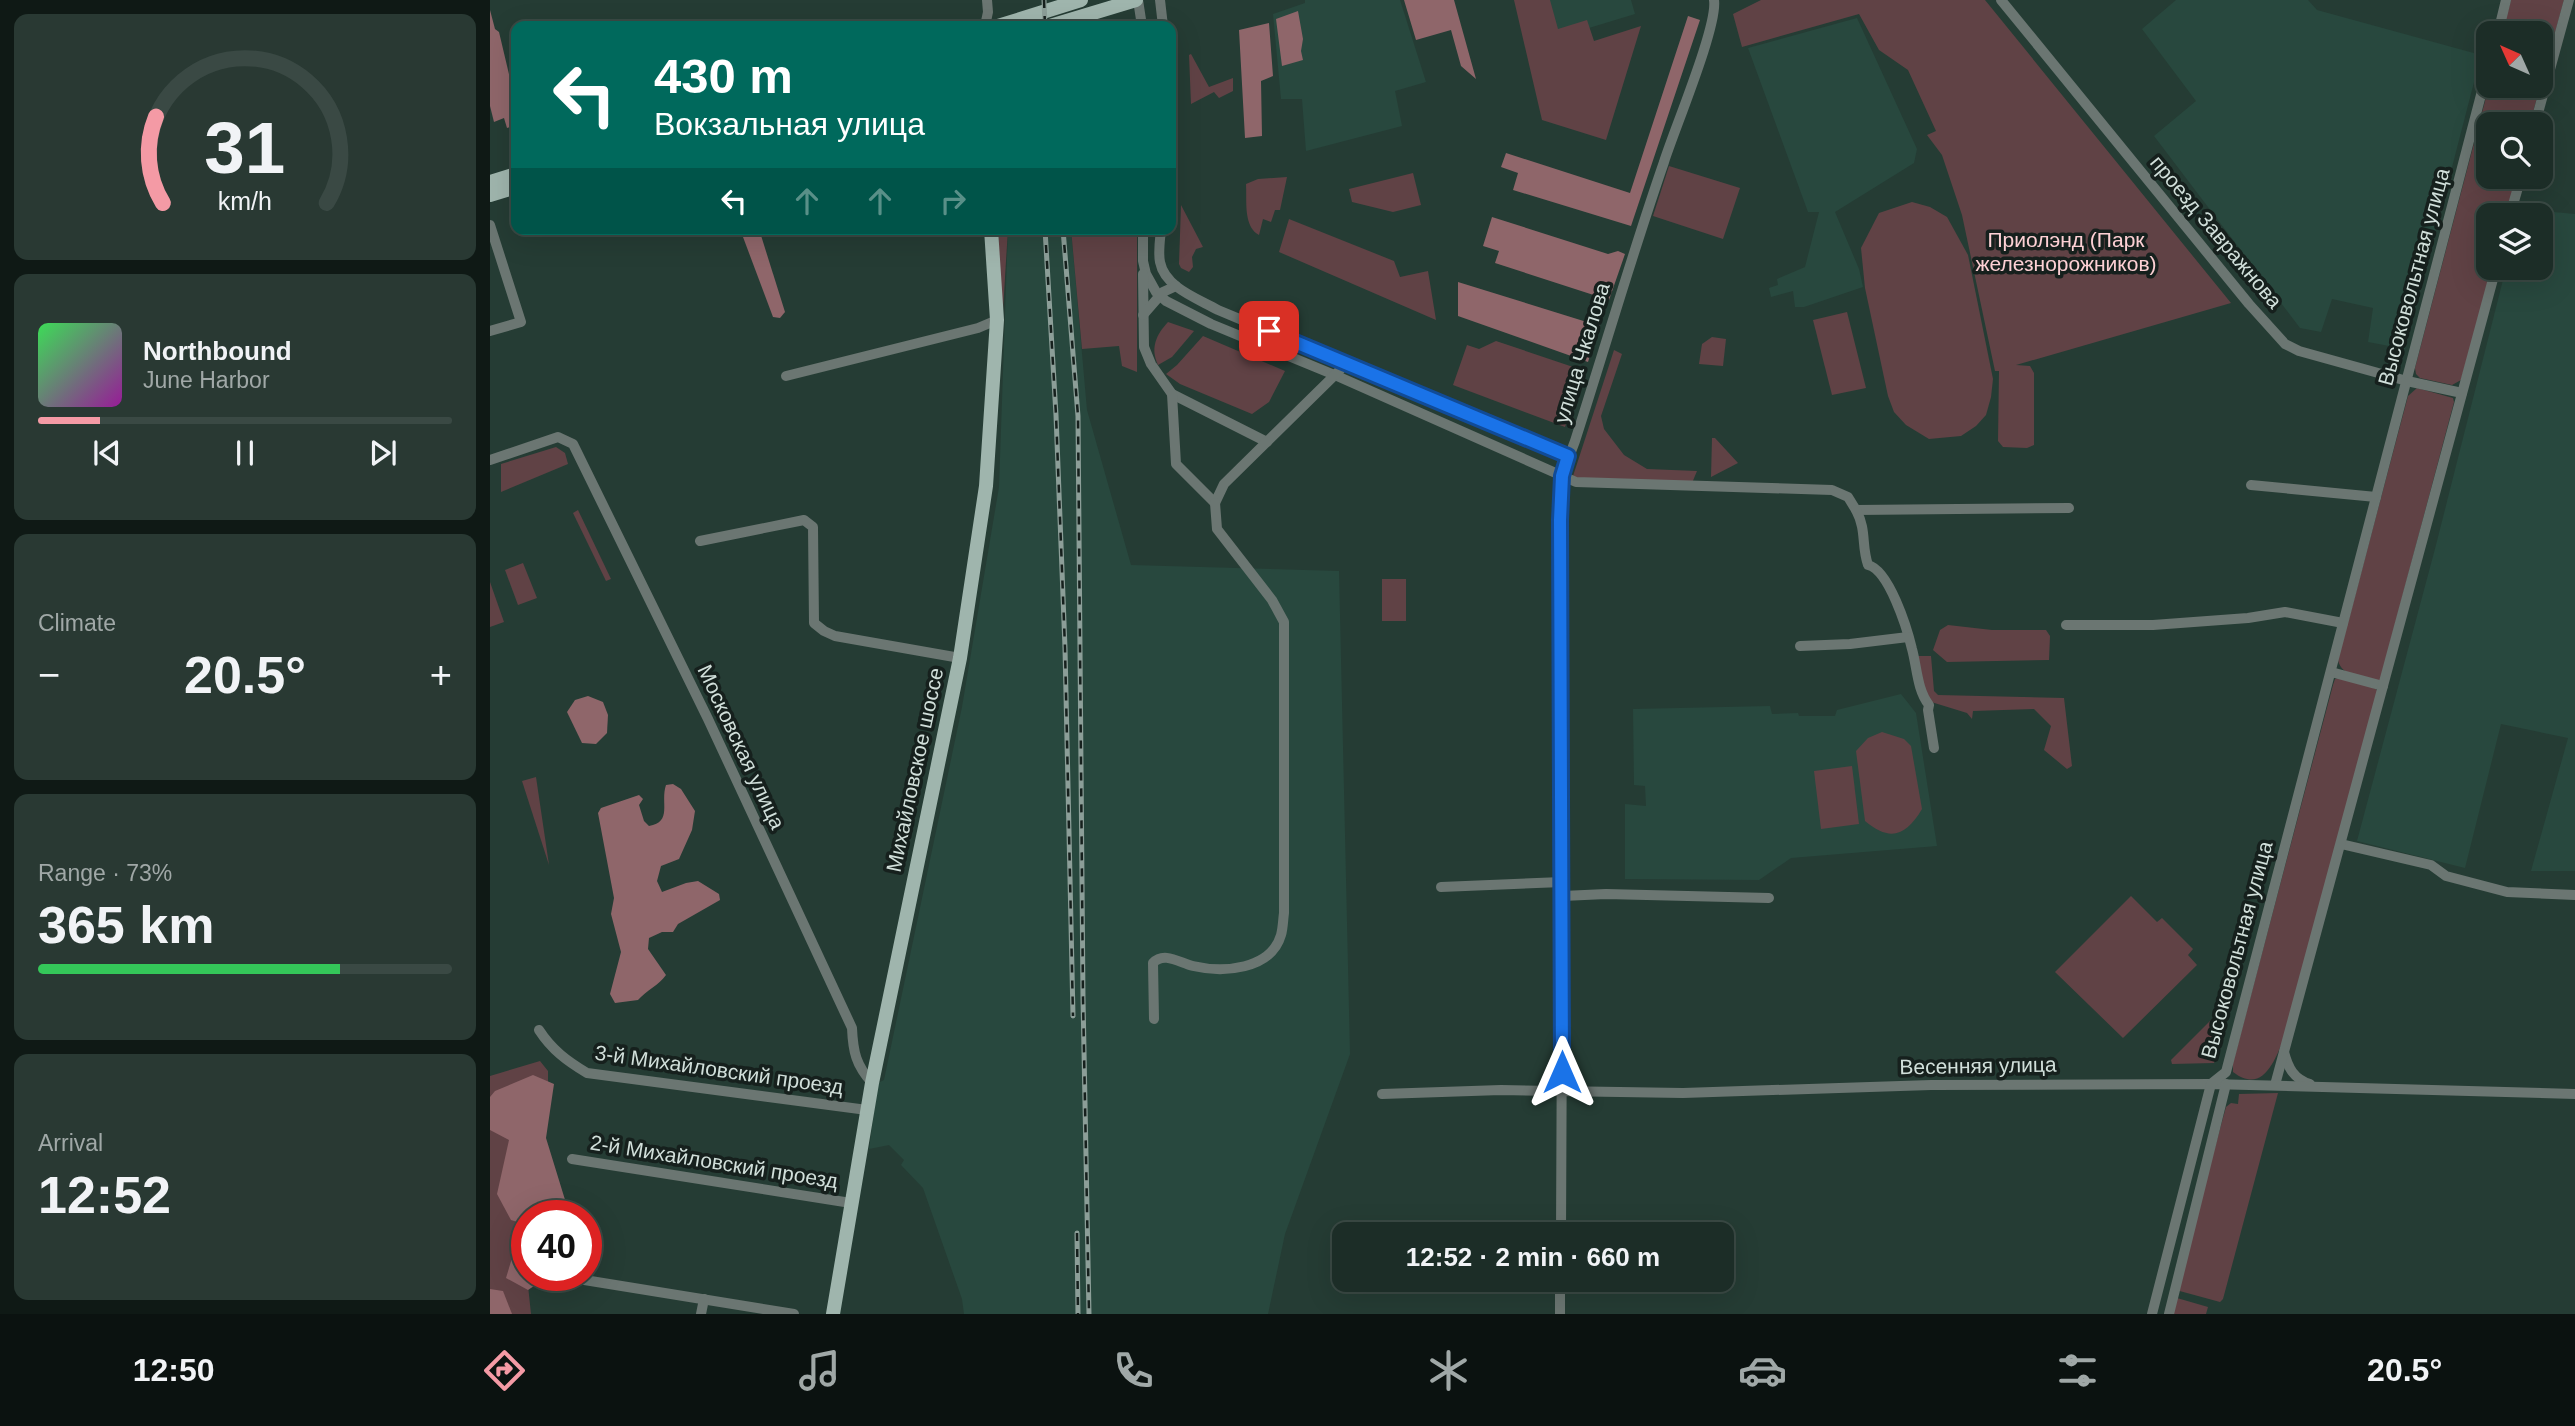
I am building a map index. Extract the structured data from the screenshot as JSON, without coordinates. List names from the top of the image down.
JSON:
{
  "streets": {
    "main road": ["Михайловское шоссе"],
    "street": [
      "проезд Завражнова",
      "Высоковольтная улица",
      "улица Чкалова",
      "Московская улица",
      "Весенняя улица",
      "3-й Михайловский проезд",
      "2-й Михайловский проезд"
    ]
  },
  "crossings": [
    ["проезд Завражнова", "Высоковольтная улица"],
    ["Высоковольтная улица", "Весенняя улица"],
    ["улица Чкалова", "Весенняя улица"],
    ["Московская улица", "Михайловское шоссе"],
    ["Михайловское шоссе", "3-й Михайловский проезд"],
    ["Михайловское шоссе", "2-й Михайловский проезд"]
  ],
  "parks": ["Приолэнд (Парк железнорожников)"],
  "north": "top left",
  "page": {
    "turn": ["430 m", "Вокзальная улица"],
    "song": ["Northbound", "June Harbor"],
    "tile": [
      "Climate",
      ["Range · 73%", "365 km"],
      ["Arrival", "12:52"]
    ],
    "heat": ["−", "20.5°", "+"],
    "limit": "40",
    "trip": "12:52 · 2 min · 660 m",
    "tabs": ["12:50", "20.5°"],
    "gauge": ["31", "km/h"]
  }
}
